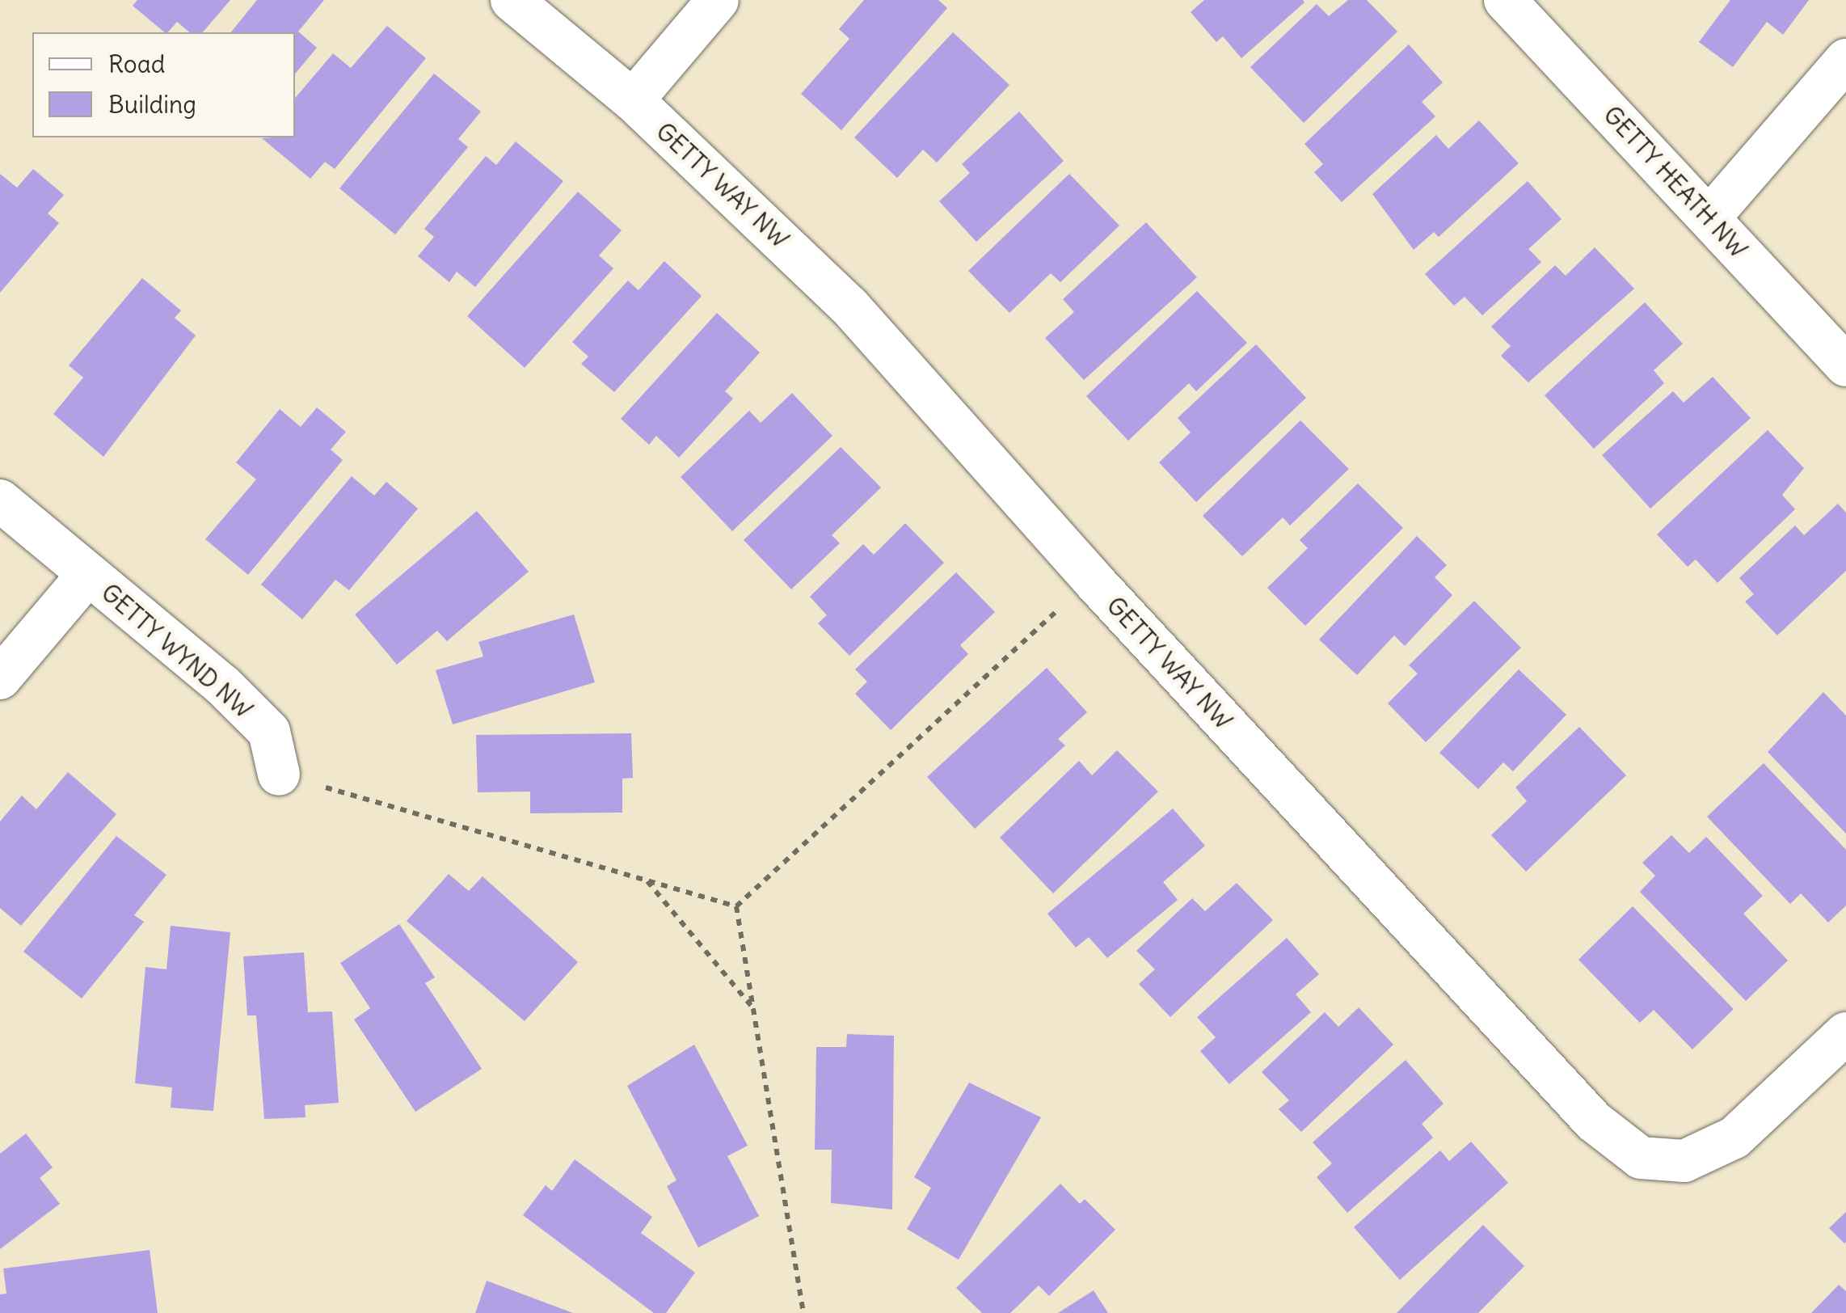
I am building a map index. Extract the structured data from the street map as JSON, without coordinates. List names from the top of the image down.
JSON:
{
  "streets": {
    "street": ["GETTY HEATH NW", "GETTY WAY NW", "GETTY WYND NW"]
  },
  "legend": ["Road", "Building"]
}
